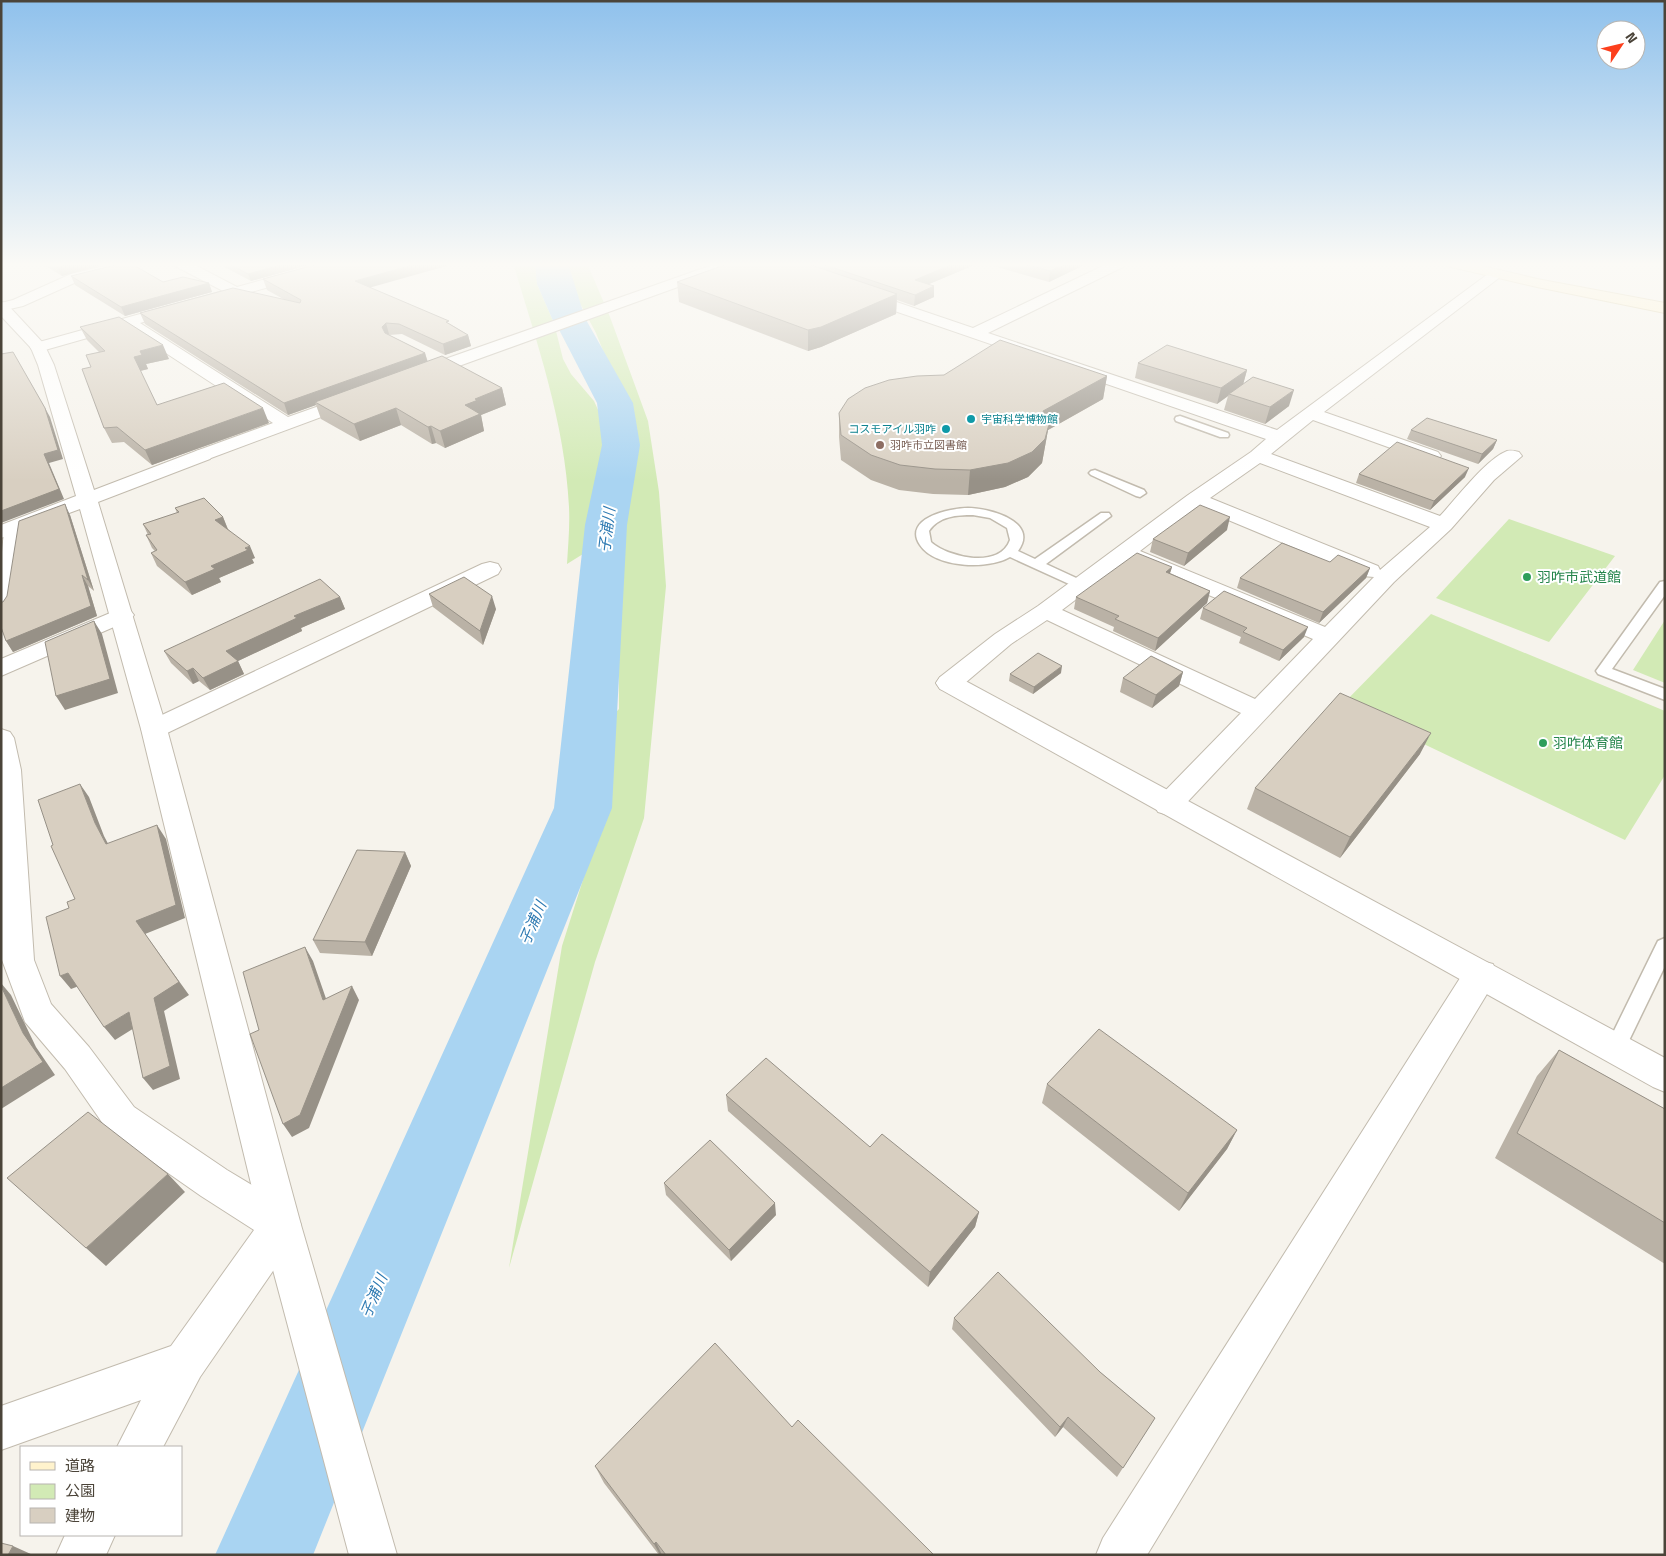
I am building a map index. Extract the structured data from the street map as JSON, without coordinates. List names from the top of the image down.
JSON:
{
  "water": ["子浦川"],
  "places": [
    "宇宙科学博物館",
    "コスモアイル羽咋",
    "羽咋市立図書館",
    "羽咋市武道館",
    "羽咋体育館"
  ],
  "legend": ["道路", "公園", "建物"],
  "north": "top right"
}
